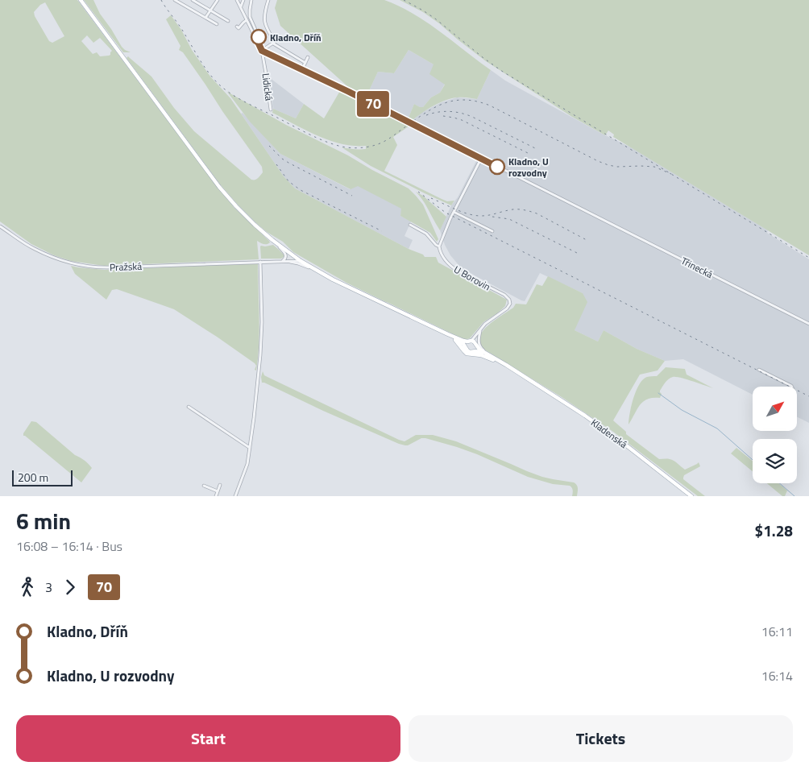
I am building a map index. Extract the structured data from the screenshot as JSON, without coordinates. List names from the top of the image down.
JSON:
{
  "streets": {
    "main road": ["Kladenská"],
    "street": [
      "Lidická",
      "Pražská",
      "Třinecká",
      "U Borovin"
    ]
  },
  "crossings": [
    ["Lidická", "Třinecká"]
  ],
  "places": ["Kladno, Dříň", "Kladno, U rozvodny"],
  "lines": ["bus line 70"],
  "scale_bar": "200 m",
  "north": "top right",
  "page": {
    "on_map": "70",
    "scale": "200 m",
    "heading": ["6 min", "16:08 – 16:14 · Bus", "$1.28"],
    "legs": ["3", "70"],
    "list": [
      {
        "name": "Kladno, Dříň",
        "value": "16:11"
      },
      {
        "name": "Kladno, U rozvodny",
        "value": "16:14"
      }
    ],
    "buttons": ["Start", "Tickets"]
  }
}
